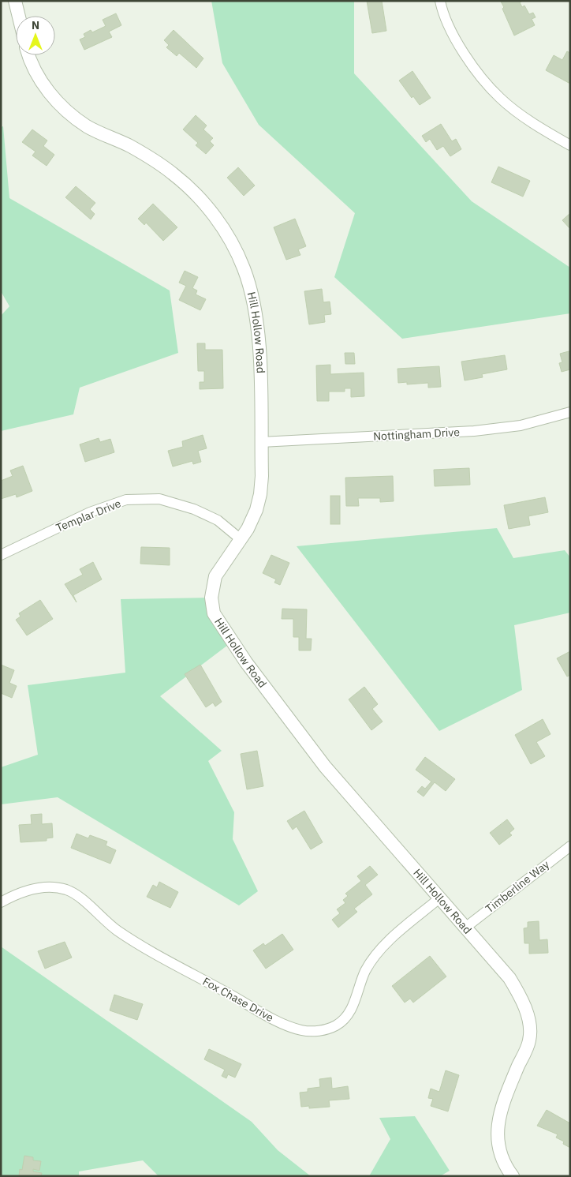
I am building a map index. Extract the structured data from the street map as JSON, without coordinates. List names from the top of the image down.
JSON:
{
  "streets": {
    "street": [
      "Hill Hollow Road",
      "Nottingham Drive",
      "Templar Drive",
      "Timberline Way",
      "Fox Chase Drive"
    ]
  },
  "crossings": [
    ["Hill Hollow Road", "Nottingham Drive"],
    ["Hill Hollow Road", "Templar Drive"],
    ["Hill Hollow Road", "Timberline Way"],
    ["Hill Hollow Road", "Fox Chase Drive"]
  ],
  "north": "top"
}
